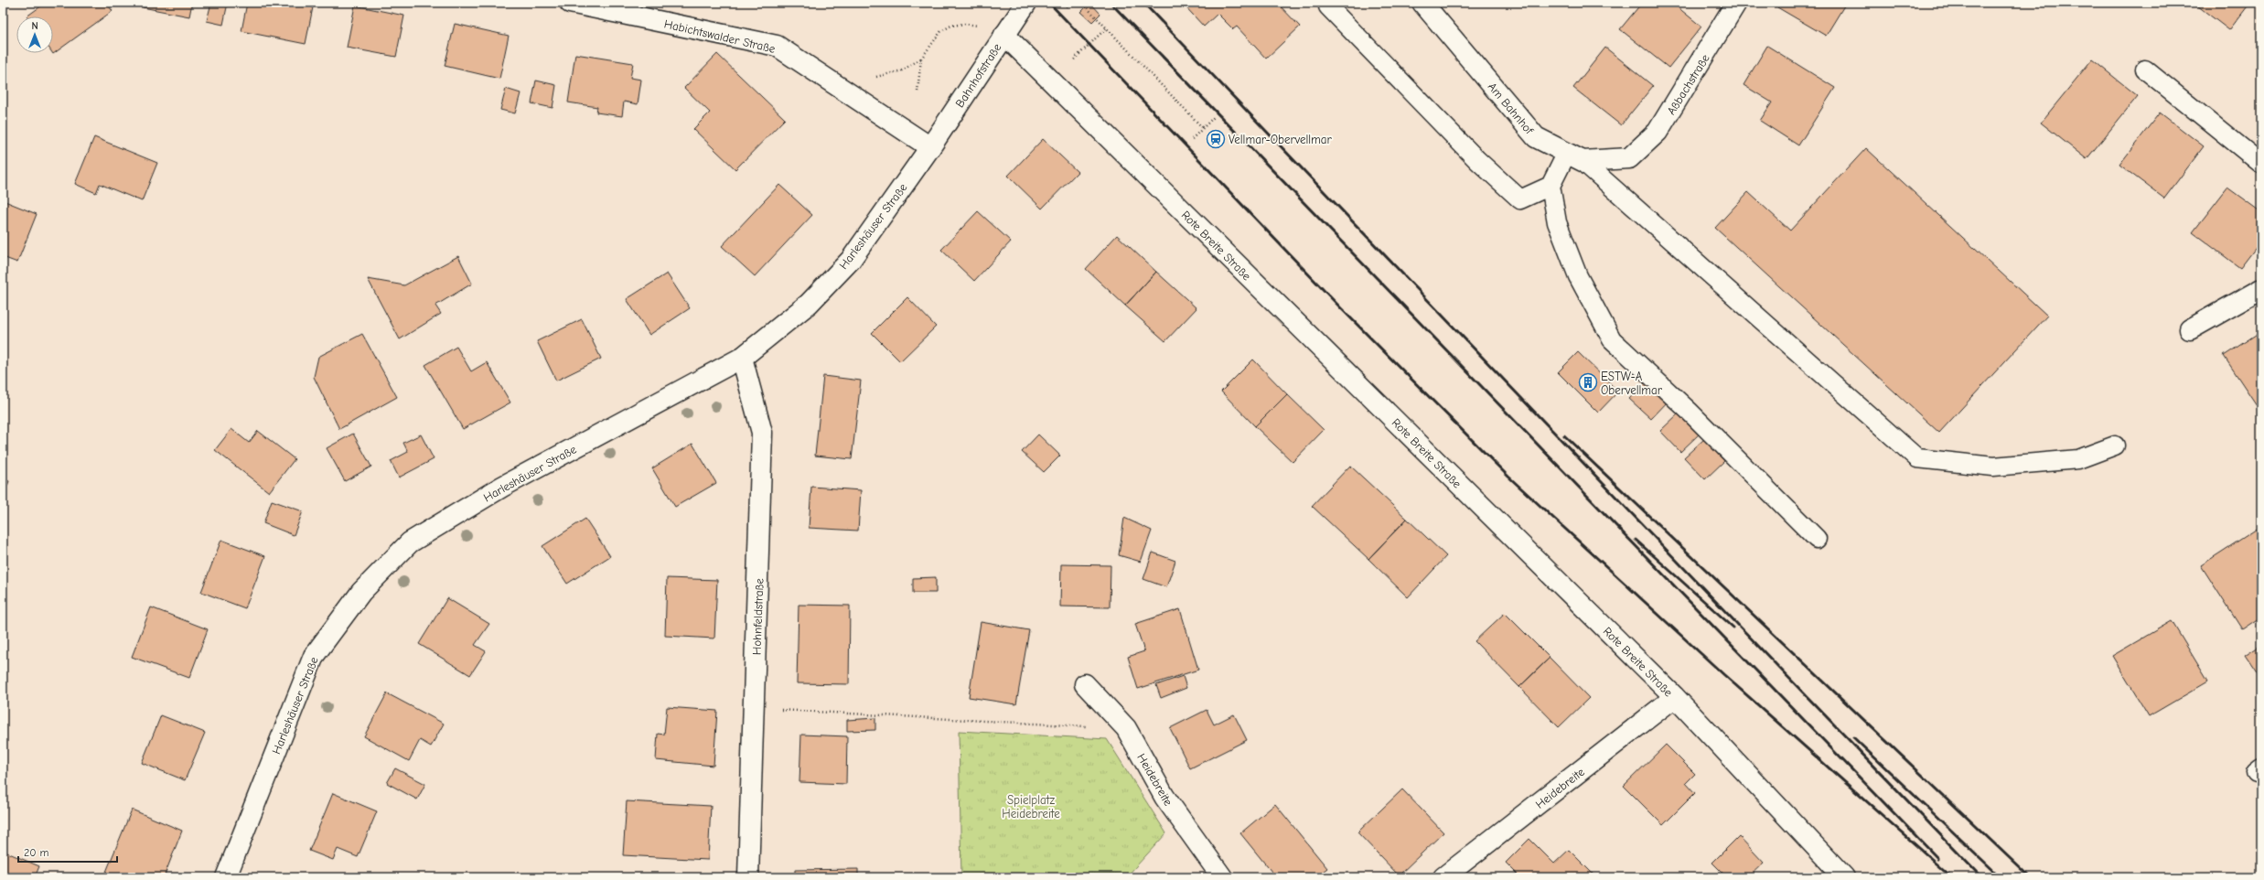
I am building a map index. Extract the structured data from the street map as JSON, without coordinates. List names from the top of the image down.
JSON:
{
  "streets": {
    "street": [
      "Habichtswalder Straße",
      "Bahnhofstraße",
      "Aßbachstraße",
      "Am Bahnhof",
      "Harleshäuser Straße",
      "Rote Breite Straße",
      "Hohnfeldstraße",
      "Heidebreite"
    ]
  },
  "crossings": [
    ["Habichtswalder Straße", "Bahnhofstraße"],
    ["Habichtswalder Straße", "Harleshäuser Straße"],
    ["Bahnhofstraße", "Harleshäuser Straße"],
    ["Bahnhofstraße", "Rote Breite Straße"],
    ["Aßbachstraße", "Am Bahnhof"],
    ["Harleshäuser Straße", "Hohnfeldstraße"],
    ["Rote Breite Straße", "Heidebreite"]
  ],
  "parks": ["Spielplatz Heidebreite"],
  "places": {
    "station": ["Vellmar-Obervellmar"],
    "building": ["ESTW-A Obervellmar"]
  },
  "scale_bar": "20 m",
  "north": "top"
}
